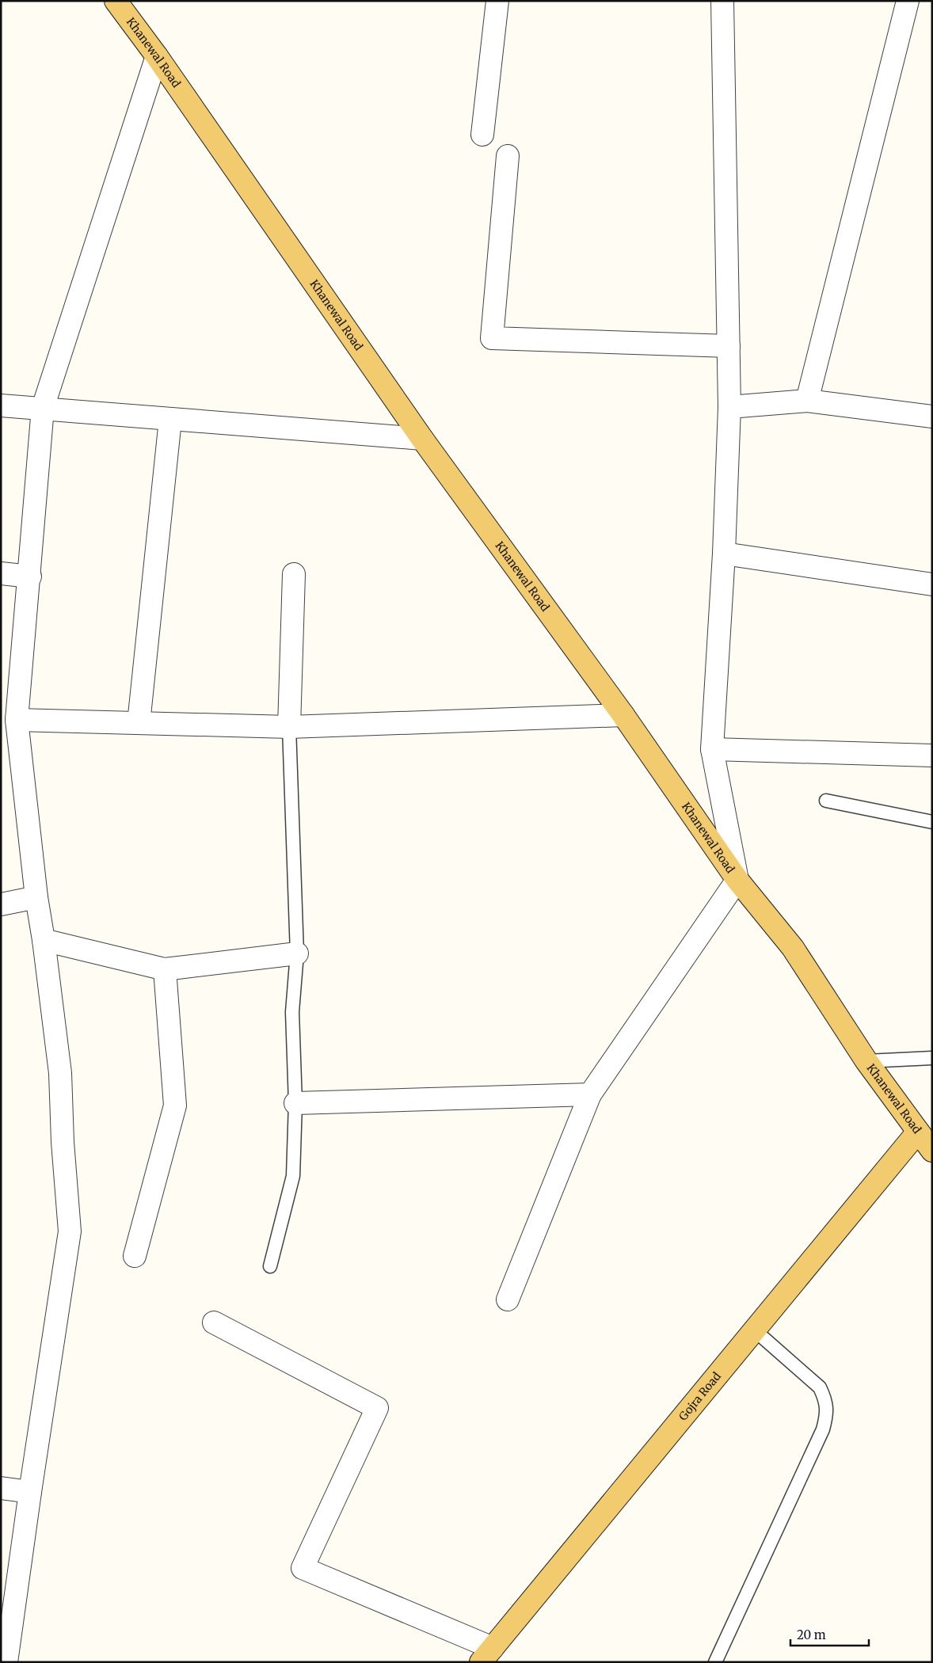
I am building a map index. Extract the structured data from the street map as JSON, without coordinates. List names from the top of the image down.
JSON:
{
  "streets": {
    "main road": ["Khanewal Road", "Gojra Road"]
  },
  "crossings": [
    ["Khanewal Road", "Gojra Road"]
  ],
  "scale_bar": "20 m"
}
